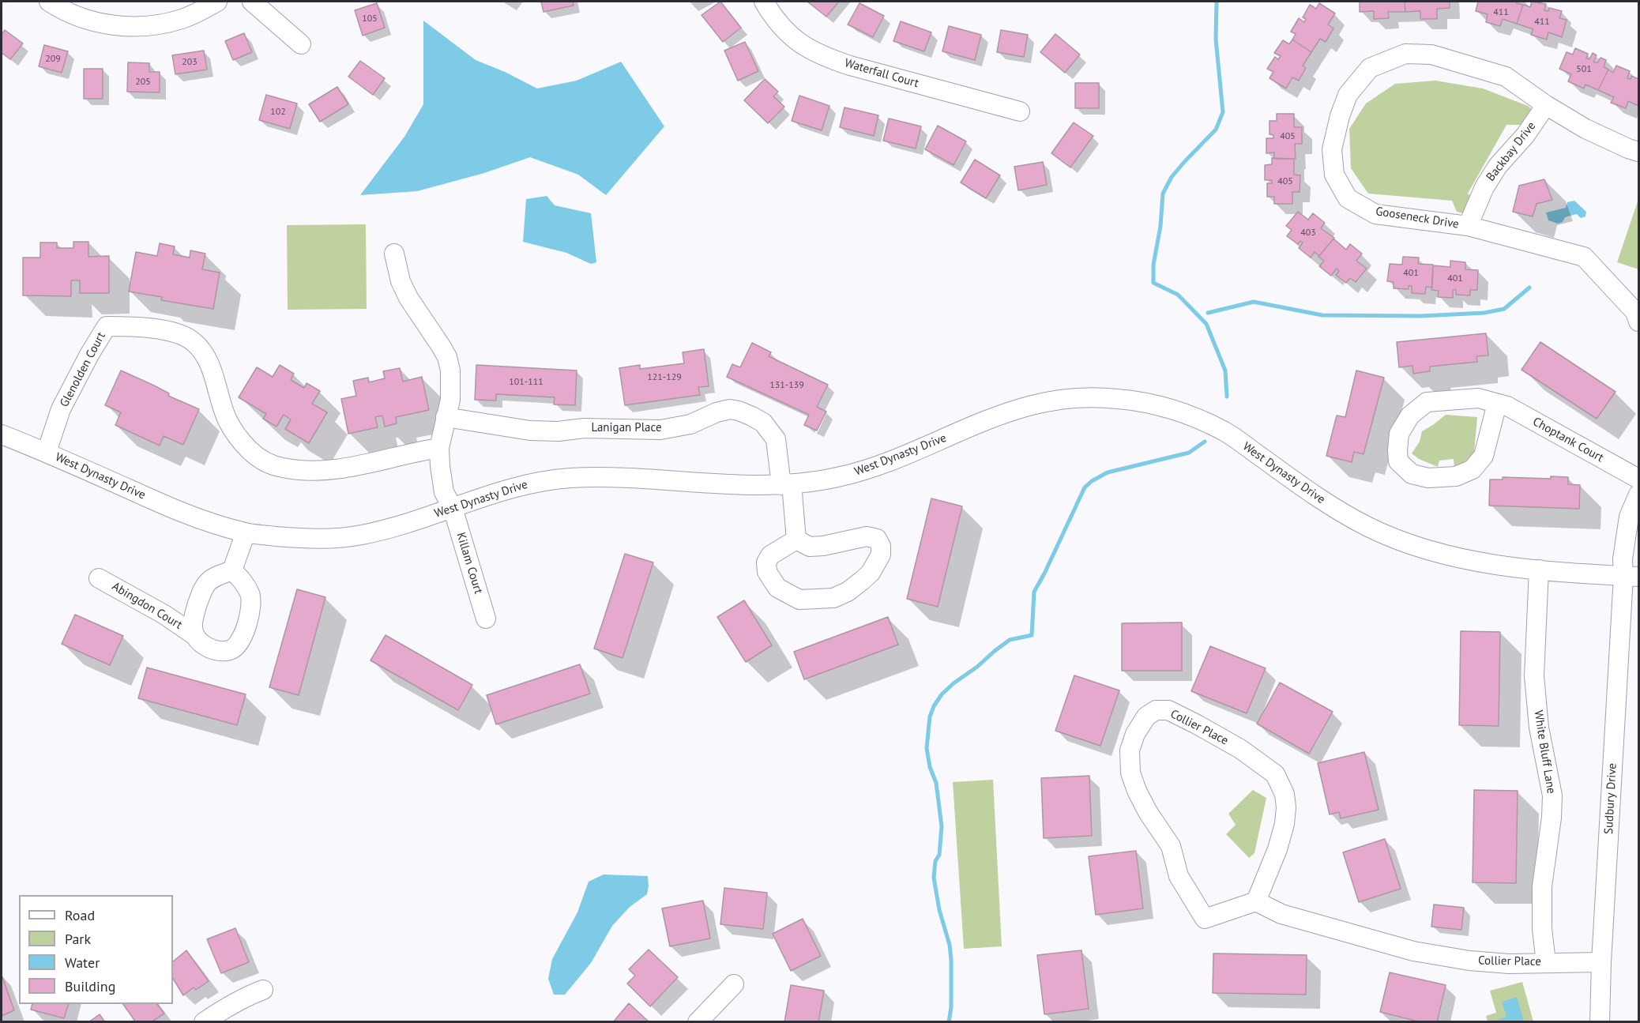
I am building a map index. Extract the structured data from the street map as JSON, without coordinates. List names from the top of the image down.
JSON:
{
  "streets": {
    "street": [
      "Waterfall Court",
      "Backbay Drive",
      "Gooseneck Drive",
      "Glenolden Court",
      "Lanigan Place",
      "Choptank Court",
      "West Dynasty Drive",
      "Killam Court",
      "Abingdon Court",
      "Collier Place",
      "White Bluff Lane",
      "Sudbury Drive"
    ]
  },
  "crossings": [
    ["Backbay Drive", "Gooseneck Drive"],
    ["Glenolden Court", "West Dynasty Drive"],
    ["Glenolden Court", "Killam Court"],
    ["Lanigan Place", "West Dynasty Drive"],
    ["Lanigan Place", "Killam Court"],
    ["West Dynasty Drive", "Killam Court"],
    ["West Dynasty Drive", "White Bluff Lane"],
    ["West Dynasty Drive", "Sudbury Drive"],
    ["Collier Place", "White Bluff Lane"],
    ["Collier Place", "Sudbury Drive"]
  ],
  "house_numbers": [
    "411",
    "105",
    "411",
    "209",
    "203",
    "501",
    "205",
    "102",
    "405",
    "405",
    "403",
    "401",
    "401",
    "121-129",
    "101-111",
    "131-139"
  ],
  "legend": [
    "Road",
    "Park",
    "Water",
    "Building"
  ]
}
